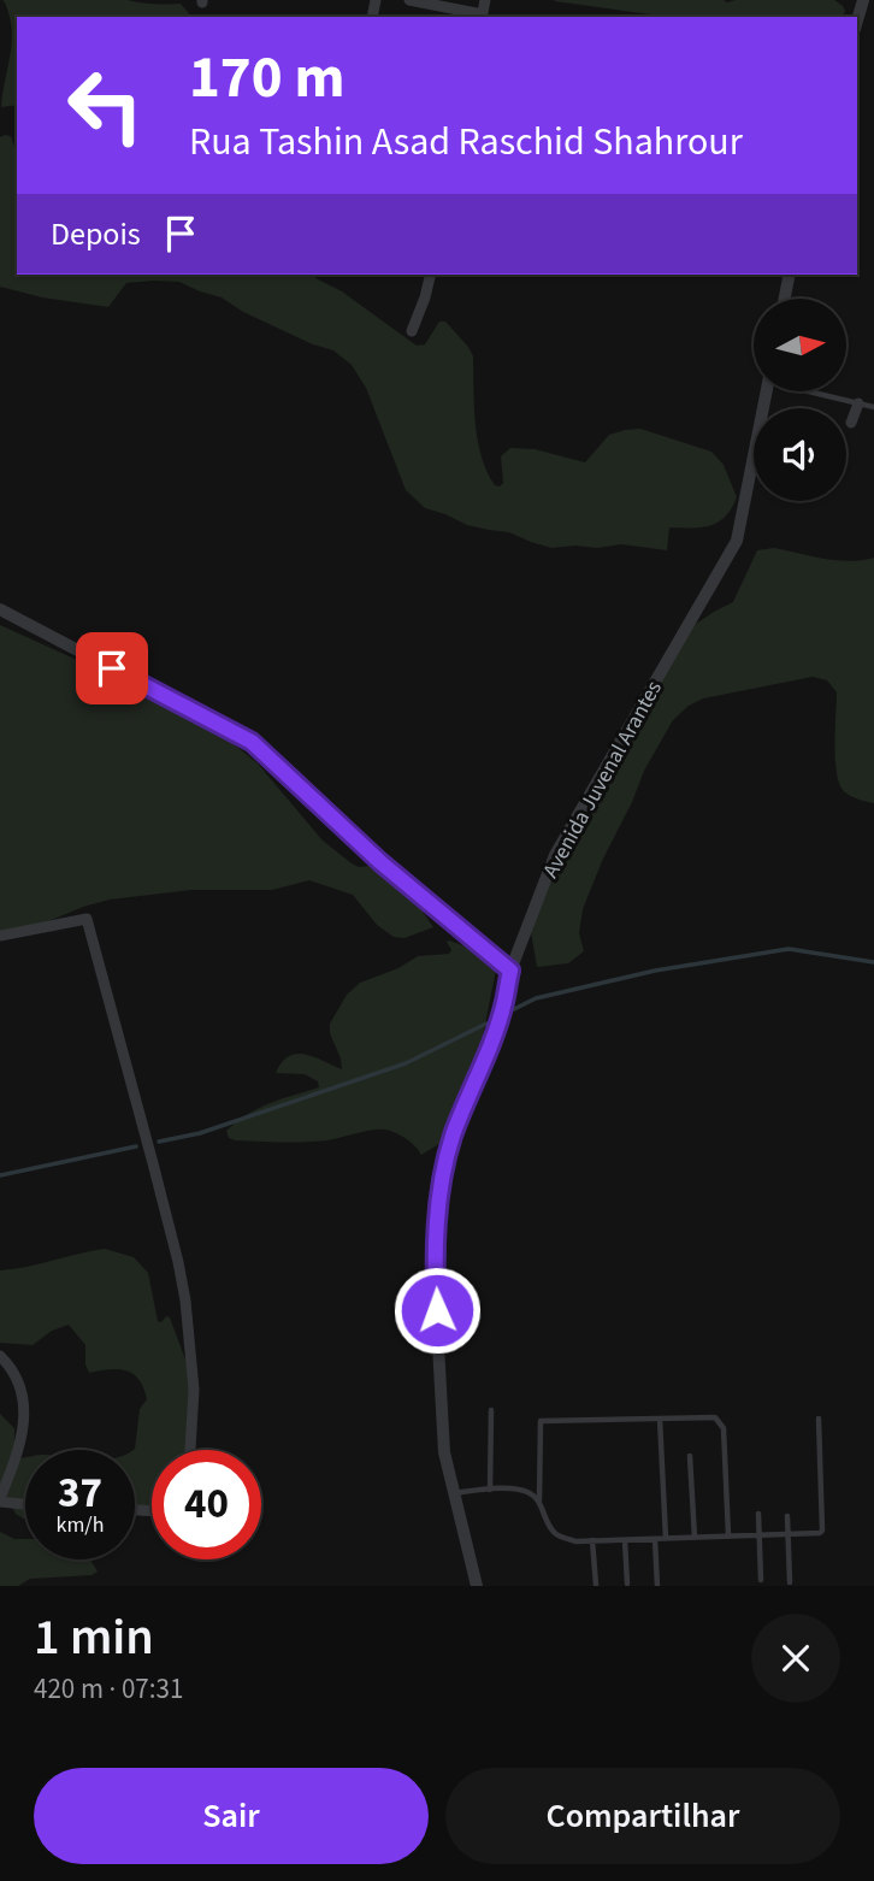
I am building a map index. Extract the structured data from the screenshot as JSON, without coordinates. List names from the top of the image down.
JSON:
{
  "streets": {
    "street": ["Avenida Juvenal Arantes"]
  },
  "north": "right",
  "page": {
    "turn": ["170 m", "Rua Tashin Asad Raschid Shahrour"],
    "then": "Depois",
    "speed": "37 km/h",
    "limit": "40",
    "heading": ["1 min", "420 m · 07:31"],
    "buttons": ["Sair", "Compartilhar"]
  }
}
